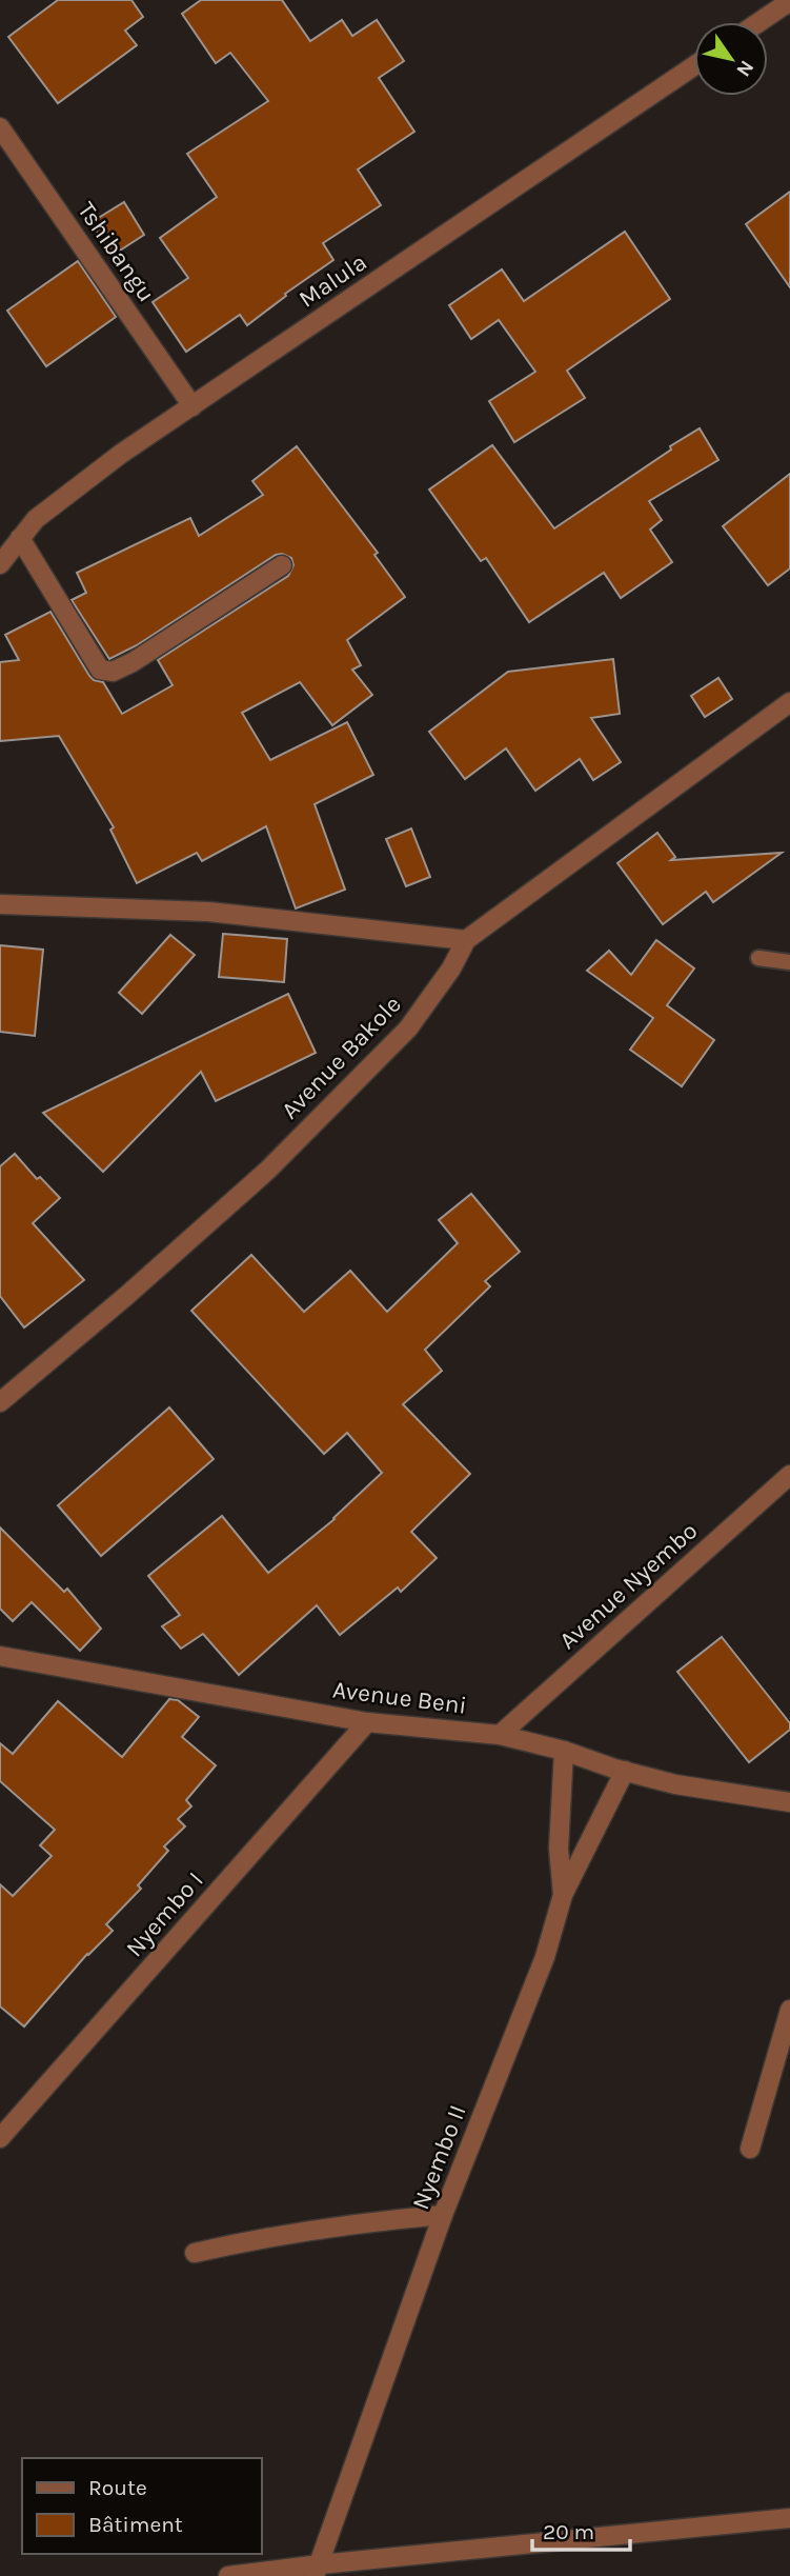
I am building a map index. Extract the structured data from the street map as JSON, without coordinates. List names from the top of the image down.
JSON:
{
  "streets": {
    "street": [
      "Tshibangu",
      "Malula",
      "Avenue Bakole",
      "Avenue Nyembo",
      "Avenue Beni",
      "Nyembo I",
      "Nyembo II"
    ]
  },
  "crossings": [
    ["Tshibangu", "Malula"],
    ["Avenue Nyembo", "Avenue Beni"],
    ["Avenue Beni", "Nyembo I"],
    ["Avenue Beni", "Nyembo II"]
  ],
  "legend": ["Route", "Bâtiment"],
  "scale_bar": "20 m",
  "north": "bottom right"
}
